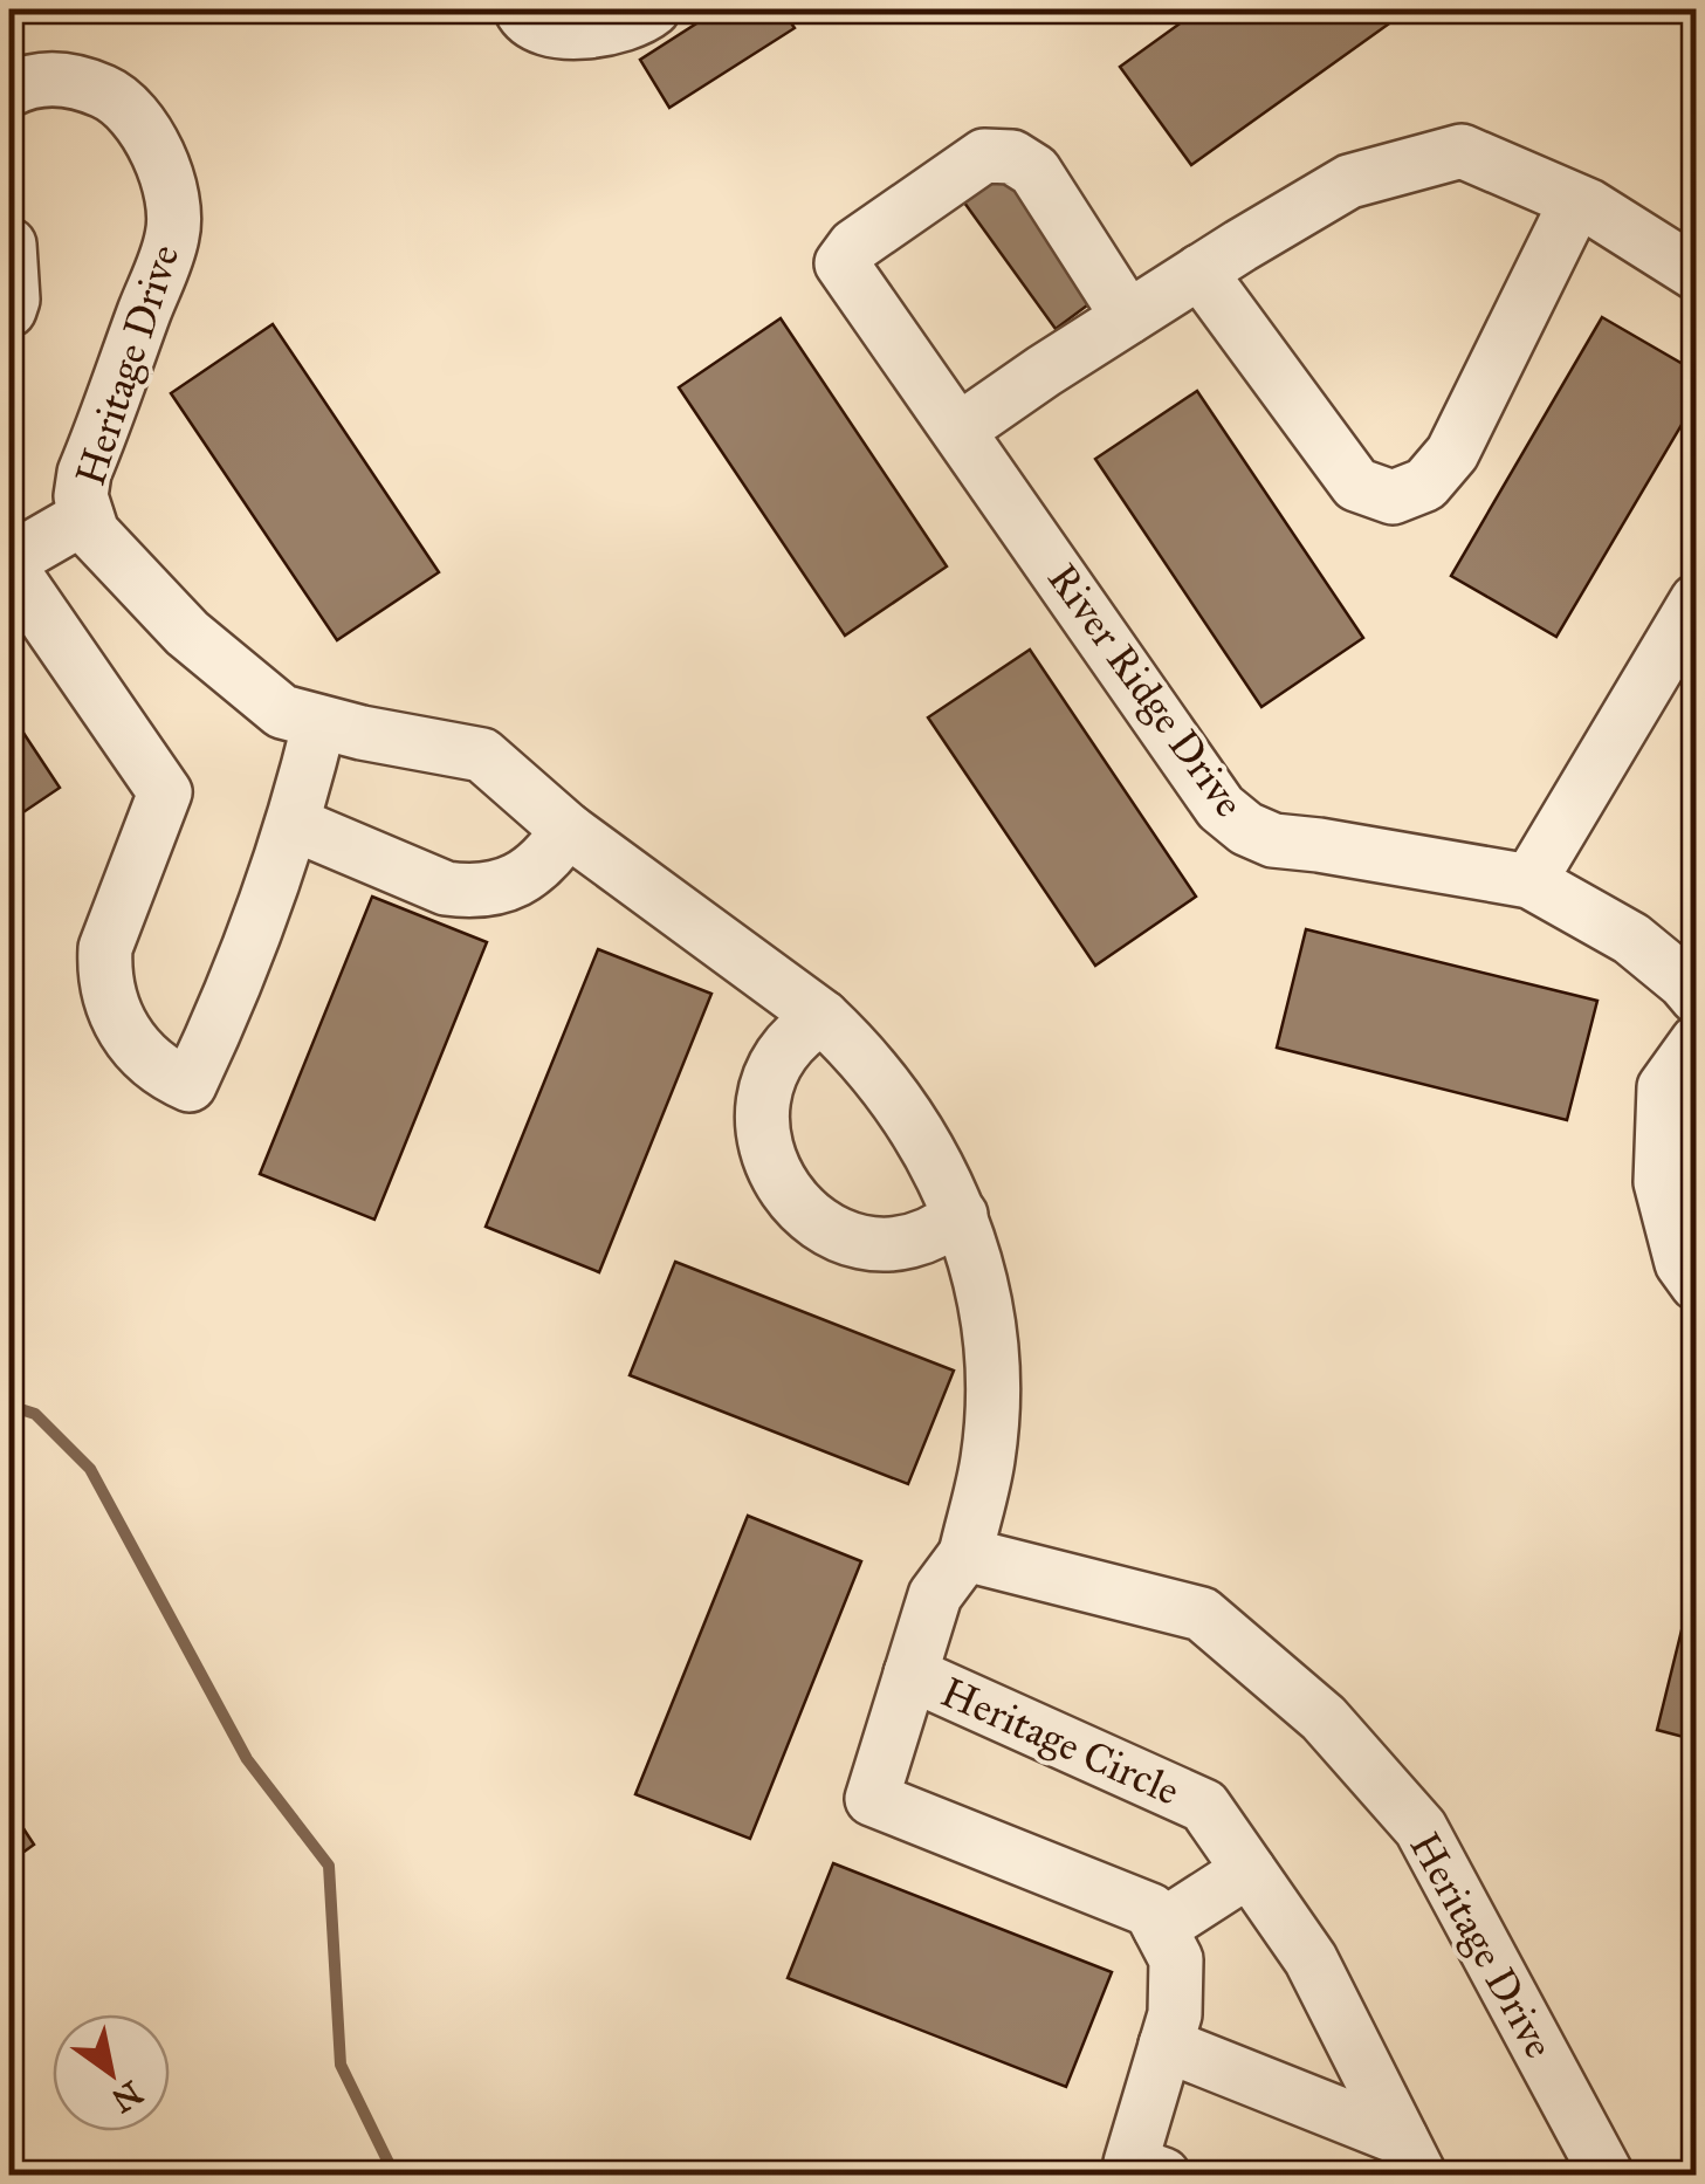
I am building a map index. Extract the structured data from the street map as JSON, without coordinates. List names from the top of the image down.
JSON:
{
  "streets": {
    "street": ["Heritage Drive", "River Ridge Drive", "Heritage Circle"]
  },
  "crossings": [
    ["Heritage Drive", "Heritage Circle"]
  ],
  "north": "bottom right"
}
